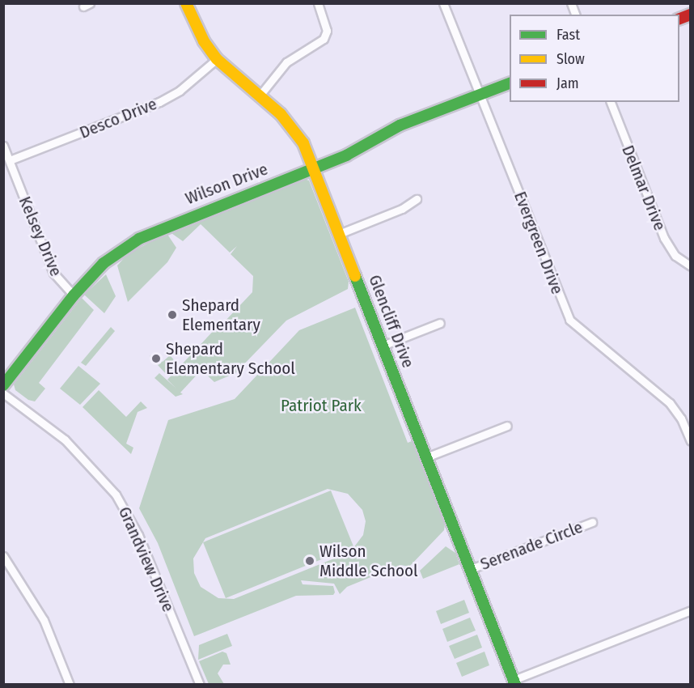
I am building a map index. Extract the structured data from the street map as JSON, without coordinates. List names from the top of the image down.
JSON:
{
  "streets": {
    "street": [
      "Desco Drive",
      "Wilson Drive",
      "Delmar Drive",
      "Kelsey Drive",
      "Evergreen Drive",
      "Glencliff Drive",
      "Serenade Circle",
      "Grandview Drive"
    ]
  },
  "crossings": [
    ["Desco Drive", "Kelsey Drive"],
    ["Desco Drive", "Glencliff Drive"],
    ["Wilson Drive", "Kelsey Drive"],
    ["Wilson Drive", "Evergreen Drive"],
    ["Wilson Drive", "Glencliff Drive"],
    ["Glencliff Drive", "Serenade Circle"]
  ],
  "parks": ["Patriot Park"],
  "places": ["Shepard Elementary", "Shepard Elementary School", "Wilson Middle School"],
  "legend": ["Fast", "Slow", "Jam"]
}
